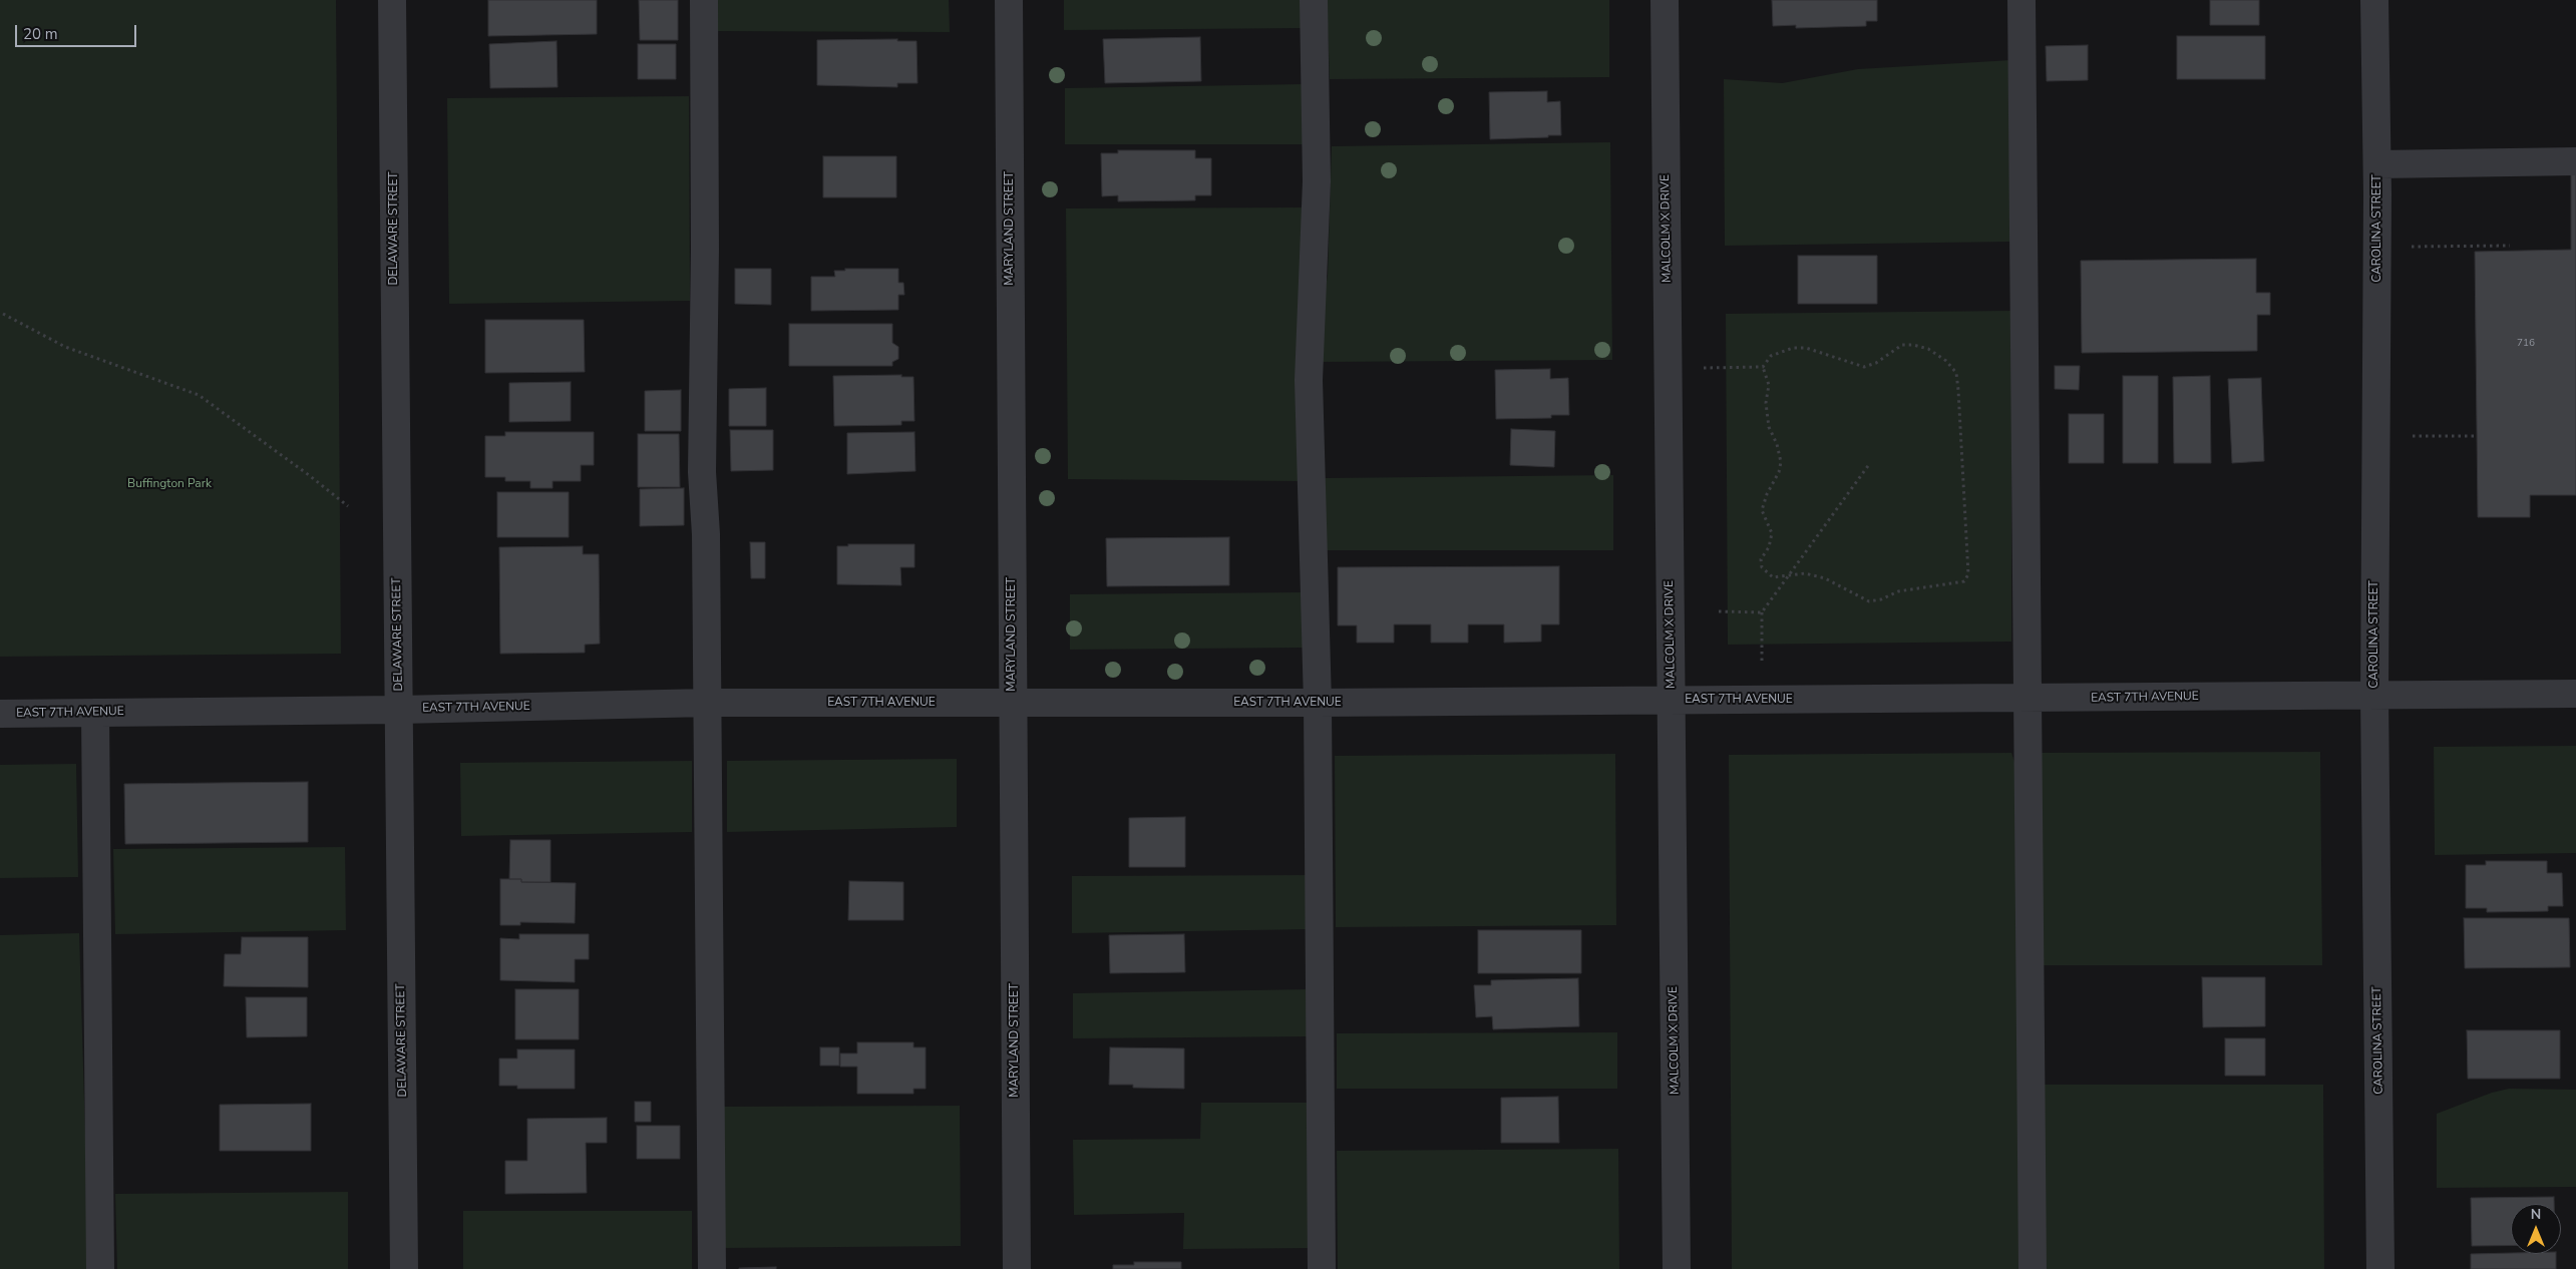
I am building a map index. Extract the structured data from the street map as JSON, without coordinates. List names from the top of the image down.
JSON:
{
  "streets": {
    "street": [
      "DELAWARE STREET",
      "MARYLAND STREET",
      "MALCOLM X DRIVE",
      "CAROLINA STREET",
      "EAST 7TH AVENUE"
    ]
  },
  "crossings": [
    ["DELAWARE STREET", "EAST 7TH AVENUE"],
    ["MARYLAND STREET", "EAST 7TH AVENUE"],
    ["MALCOLM X DRIVE", "EAST 7TH AVENUE"],
    ["CAROLINA STREET", "EAST 7TH AVENUE"]
  ],
  "parks": ["Buffington Park"],
  "house_numbers": ["716"],
  "scale_bar": "20 m",
  "north": "top"
}
